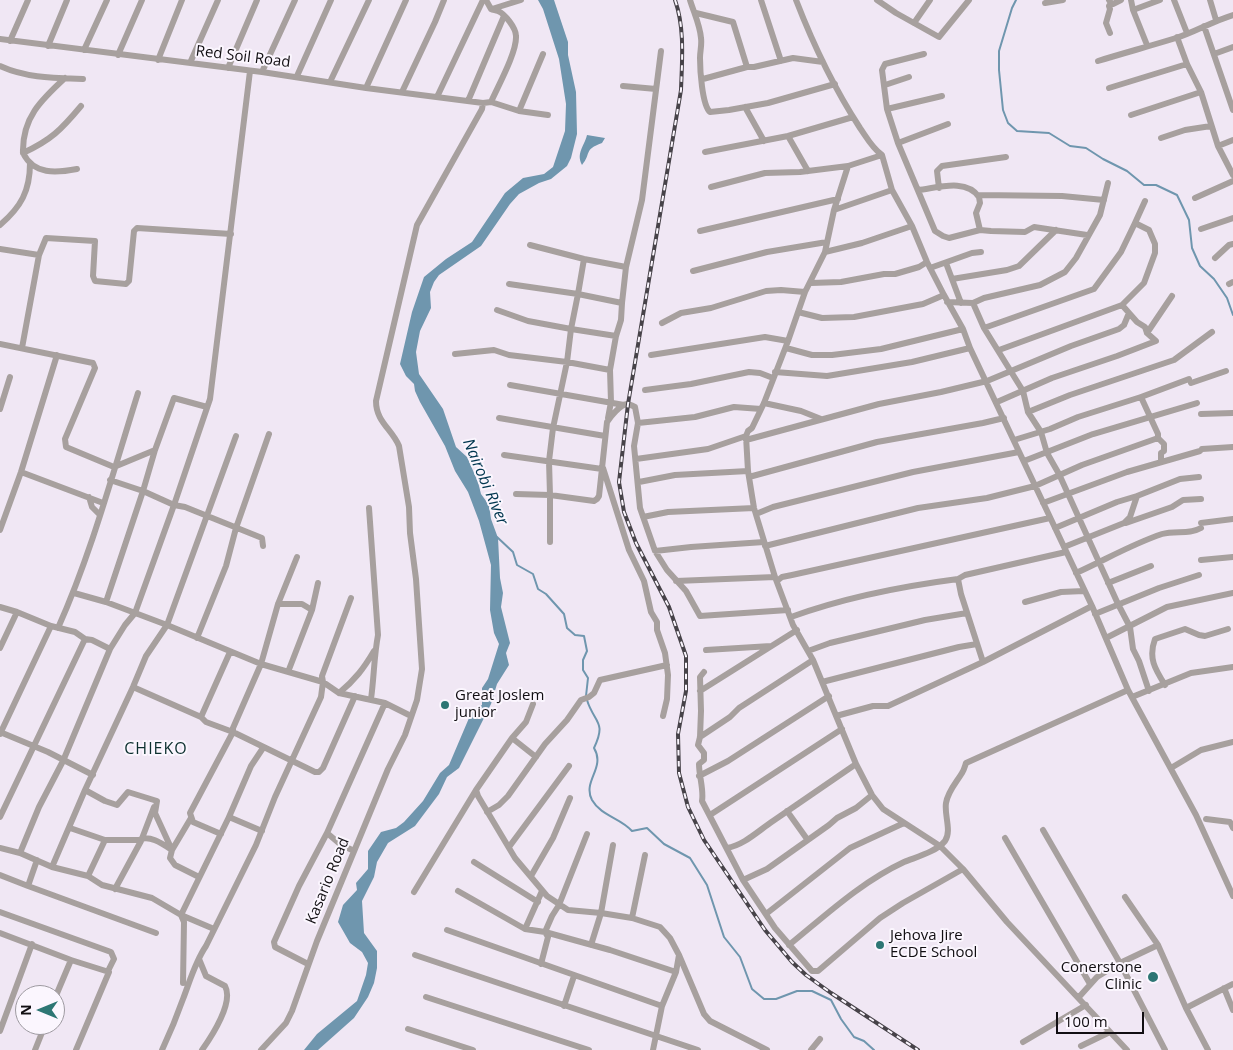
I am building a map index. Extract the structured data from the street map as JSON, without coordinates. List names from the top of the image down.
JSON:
{
  "streets": {
    "street": ["Red Soil Road", "Kasario Road"]
  },
  "crossings": [
    ["Red Soil Road", "Kasario Road"]
  ],
  "districts": ["CHIEKO"],
  "water": ["Nairobi River"],
  "places": ["Great Joslem junior", "Jehova Jire ECDE School", "Conerstone Clinic"],
  "scale_bar": "100 m",
  "north": "left"
}
